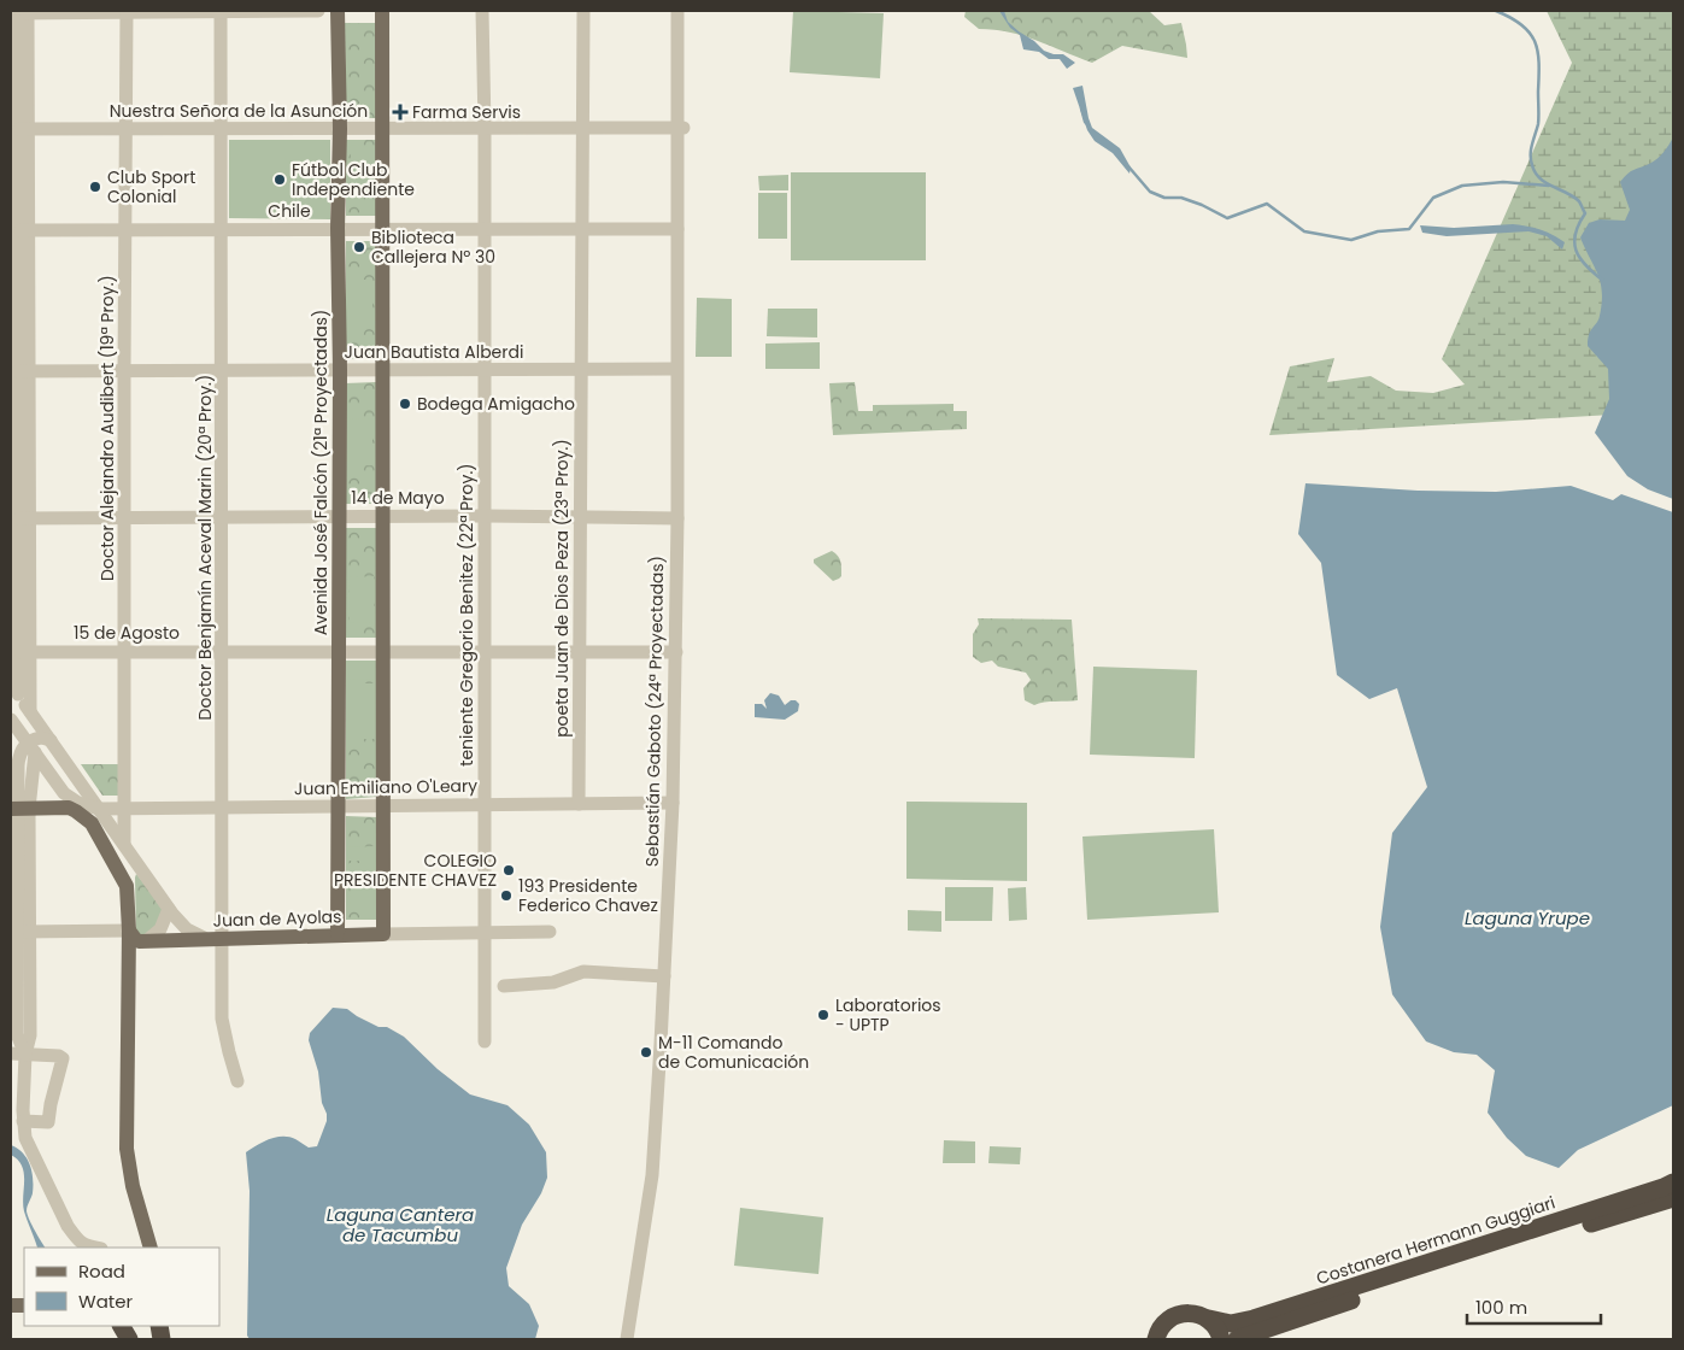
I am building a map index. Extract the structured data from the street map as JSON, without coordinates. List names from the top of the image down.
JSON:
{
  "streets": {
    "highway": ["Costanera Hermann Guggiari"],
    "main road": ["Avenida José Falcón (21ª Proyectadas)", "Juan de Ayolas"],
    "street": [
      "Nuestra Señora de la Asunción",
      "Chile",
      "Juan Bautista Alberdi",
      "Doctor Alejandro Audibert (19ª Proy.)",
      "14 de Mayo",
      "Doctor Benjamín Aceval Marin (20ª Proy.)",
      "poeta Juan de Dios Peza (23ª Proy.)",
      "teniente Gregorio Benitez (22ª Proy.)",
      "15 de Agosto",
      "Sebastián Gaboto (24ª Proyectadas)",
      "Juan Emiliano O'Leary"
    ]
  },
  "crossings": [
    ["Nuestra Señora de la Asunción", "Doctor Alejandro Audibert (19ª Proy.)"],
    ["Nuestra Señora de la Asunción", "Avenida José Falcón (21ª Proyectadas)"],
    ["Nuestra Señora de la Asunción", "Doctor Benjamín Aceval Marin (20ª Proy.)"],
    ["Nuestra Señora de la Asunción", "poeta Juan de Dios Peza (23ª Proy.)"],
    ["Nuestra Señora de la Asunción", "teniente Gregorio Benitez (22ª Proy.)"],
    ["Chile", "Doctor Alejandro Audibert (19ª Proy.)"],
    ["Chile", "Avenida José Falcón (21ª Proyectadas)"],
    ["Chile", "Doctor Benjamín Aceval Marin (20ª Proy.)"],
    ["Chile", "poeta Juan de Dios Peza (23ª Proy.)"],
    ["Chile", "teniente Gregorio Benitez (22ª Proy.)"],
    ["Juan Bautista Alberdi", "Doctor Alejandro Audibert (19ª Proy.)"],
    ["Juan Bautista Alberdi", "Avenida José Falcón (21ª Proyectadas)"],
    ["Juan Bautista Alberdi", "Doctor Benjamín Aceval Marin (20ª Proy.)"],
    ["Juan Bautista Alberdi", "poeta Juan de Dios Peza (23ª Proy.)"],
    ["Juan Bautista Alberdi", "teniente Gregorio Benitez (22ª Proy.)"],
    ["Juan Bautista Alberdi", "Sebastián Gaboto (24ª Proyectadas)"],
    ["Doctor Alejandro Audibert (19ª Proy.)", "14 de Mayo"],
    ["Doctor Alejandro Audibert (19ª Proy.)", "15 de Agosto"],
    ["Doctor Alejandro Audibert (19ª Proy.)", "Juan Emiliano O'Leary"],
    ["Avenida José Falcón (21ª Proyectadas)", "14 de Mayo"],
    ["Avenida José Falcón (21ª Proyectadas)", "15 de Agosto"],
    ["Avenida José Falcón (21ª Proyectadas)", "Juan Emiliano O'Leary"],
    ["Avenida José Falcón (21ª Proyectadas)", "Juan de Ayolas"],
    ["14 de Mayo", "Doctor Benjamín Aceval Marin (20ª Proy.)"],
    ["14 de Mayo", "poeta Juan de Dios Peza (23ª Proy.)"],
    ["14 de Mayo", "teniente Gregorio Benitez (22ª Proy.)"],
    ["14 de Mayo", "Sebastián Gaboto (24ª Proyectadas)"],
    ["Doctor Benjamín Aceval Marin (20ª Proy.)", "15 de Agosto"],
    ["Doctor Benjamín Aceval Marin (20ª Proy.)", "Juan Emiliano O'Leary"],
    ["Doctor Benjamín Aceval Marin (20ª Proy.)", "Juan de Ayolas"],
    ["poeta Juan de Dios Peza (23ª Proy.)", "15 de Agosto"],
    ["poeta Juan de Dios Peza (23ª Proy.)", "Juan Emiliano O'Leary"],
    ["teniente Gregorio Benitez (22ª Proy.)", "15 de Agosto"],
    ["teniente Gregorio Benitez (22ª Proy.)", "Juan Emiliano O'Leary"],
    ["teniente Gregorio Benitez (22ª Proy.)", "Juan de Ayolas"],
    ["15 de Agosto", "Sebastián Gaboto (24ª Proyectadas)"],
    ["Sebastián Gaboto (24ª Proyectadas)", "Juan Emiliano O'Leary"]
  ],
  "water": ["Laguna Yrupe", "Laguna Cantera de Tacumbu"],
  "places": {
    "health": ["Farma Servis"],
    "other": [
      "Fútbol Club Independiente",
      "Club Sport Colonial",
      "Biblioteca Callejera Nº 30",
      "Bodega Amigacho",
      "COLEGIO PRESIDENTE CHAVEZ",
      "193 Presidente Federico Chavez",
      "Laboratorios - UPTP",
      "M-11 Comando de Comunicación"
    ]
  },
  "legend": ["Road", "Water"],
  "scale_bar": "100 m"
}
